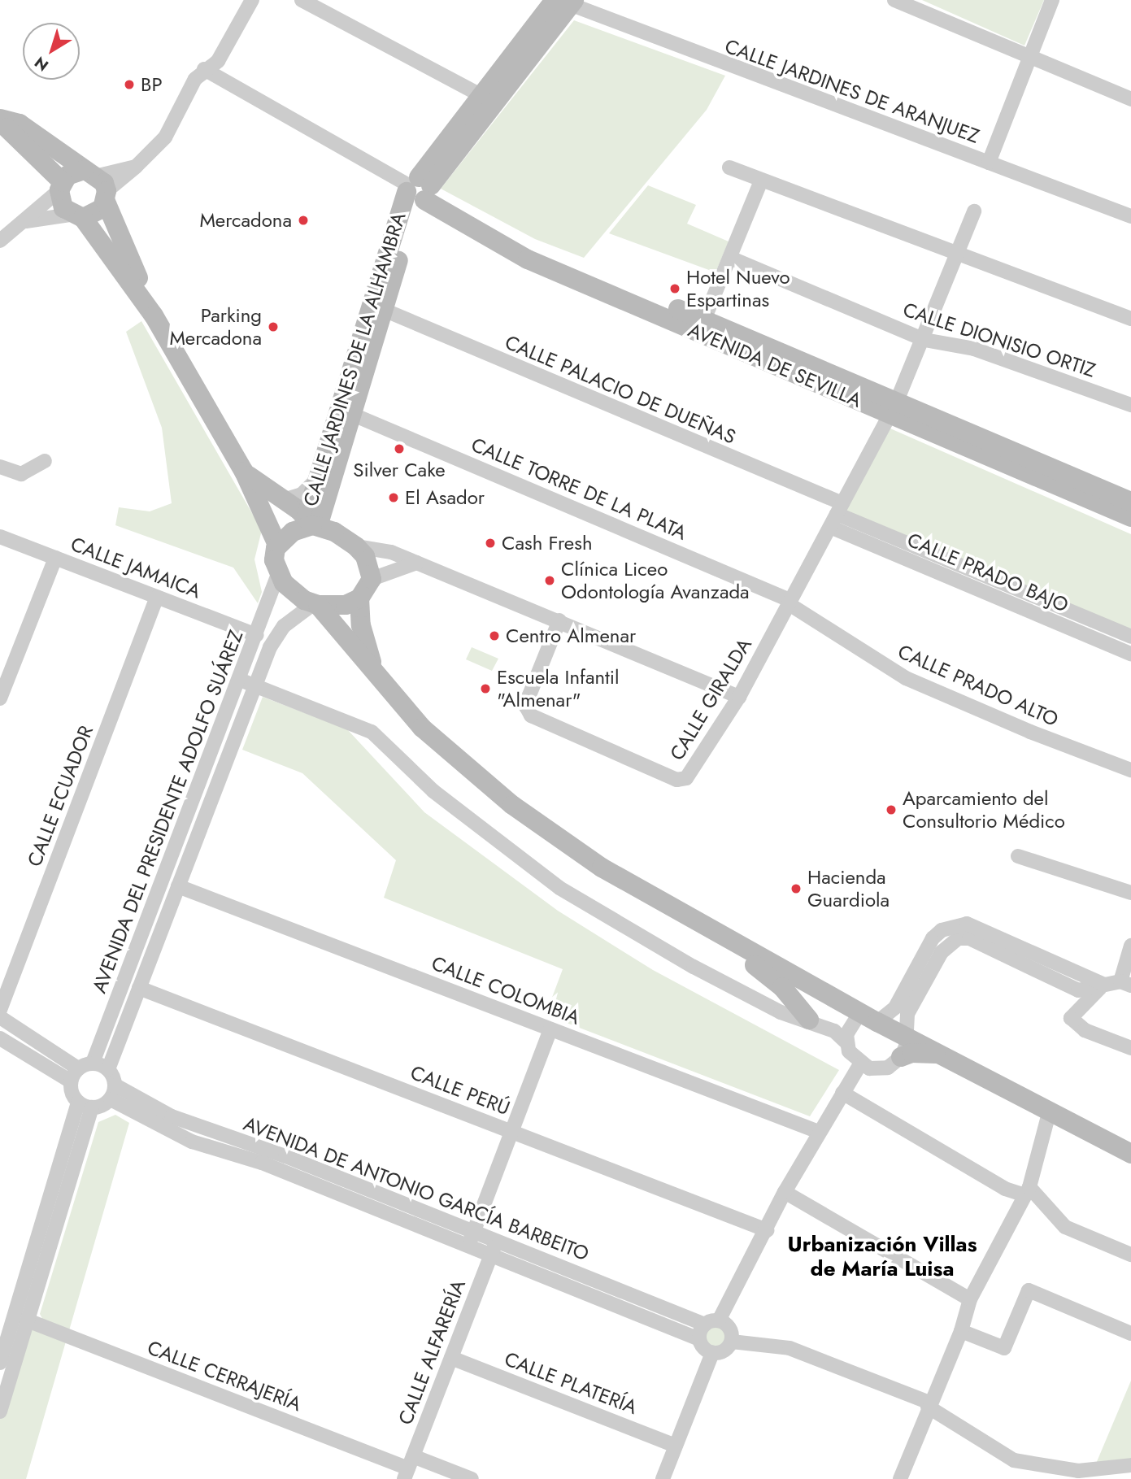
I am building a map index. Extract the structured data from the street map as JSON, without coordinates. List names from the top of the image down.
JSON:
{
  "streets": {
    "main road": ["CALLE JARDINES DE LA ALHAMBRA", "AVENIDA DE SEVILLA"],
    "street": [
      "CALLE JARDINES DE ARANJUEZ",
      "CALLE DIONISIO ORTIZ",
      "CALLE PALACIO DE DUEÑAS",
      "CALLE TORRE DE LA PLATA",
      "CALLE JAMAICA",
      "CALLE PRADO BAJO",
      "CALLE PRADO ALTO",
      "CALLE GIRALDA",
      "CALLE ECUADOR",
      "AVENIDA DEL PRESIDENTE ADOLFO SUÁREZ",
      "CALLE COLOMBIA",
      "CALLE PERÚ",
      "AVENIDA DE ANTONIO GARCÍA BARBEITO",
      "CALLE ALFARERÍA",
      "CALLE CERRAJERÍA",
      "CALLE PLATERÍA"
    ]
  },
  "crossings": [
    ["CALLE JARDINES DE ARANJUEZ", "CALLE JARDINES DE LA ALHAMBRA"],
    ["CALLE DIONISIO ORTIZ", "CALLE GIRALDA"],
    ["CALLE JARDINES DE LA ALHAMBRA", "AVENIDA DE SEVILLA"],
    ["CALLE JARDINES DE LA ALHAMBRA", "CALLE PALACIO DE DUEÑAS"],
    ["CALLE JARDINES DE LA ALHAMBRA", "CALLE TORRE DE LA PLATA"],
    ["CALLE JARDINES DE LA ALHAMBRA", "AVENIDA DEL PRESIDENTE ADOLFO SUÁREZ"],
    ["AVENIDA DE SEVILLA", "CALLE GIRALDA"],
    ["CALLE PALACIO DE DUEÑAS", "CALLE PRADO BAJO"],
    ["CALLE PALACIO DE DUEÑAS", "CALLE GIRALDA"],
    ["CALLE TORRE DE LA PLATA", "CALLE PRADO ALTO"],
    ["CALLE TORRE DE LA PLATA", "CALLE GIRALDA"],
    ["CALLE JAMAICA", "CALLE ECUADOR"],
    ["CALLE JAMAICA", "AVENIDA DEL PRESIDENTE ADOLFO SUÁREZ"],
    ["CALLE PRADO BAJO", "CALLE GIRALDA"],
    ["CALLE PRADO ALTO", "CALLE GIRALDA"],
    ["AVENIDA DEL PRESIDENTE ADOLFO SUÁREZ", "CALLE COLOMBIA"],
    ["AVENIDA DEL PRESIDENTE ADOLFO SUÁREZ", "CALLE PERÚ"],
    ["AVENIDA DEL PRESIDENTE ADOLFO SUÁREZ", "AVENIDA DE ANTONIO GARCÍA BARBEITO"],
    ["AVENIDA DE ANTONIO GARCÍA BARBEITO", "CALLE ALFARERÍA"],
    ["CALLE ALFARERÍA", "CALLE CERRAJERÍA"],
    ["CALLE ALFARERÍA", "CALLE PLATERÍA"]
  ],
  "districts": ["Urbanización Villas de María Luisa"],
  "places": [
    "BP",
    "Mercadona",
    "Hotel Nuevo Espartinas",
    "Parking Mercadona",
    "Silver Cake",
    "El Asador",
    "Cash Fresh",
    "Clínica Liceo Odontología Avanzada",
    "Centro Almenar",
    "Escuela Infantil \"Almenar\"",
    "Aparcamiento del Consultorio Médico",
    "Hacienda Guardiola"
  ],
  "north": "bottom left"
}
